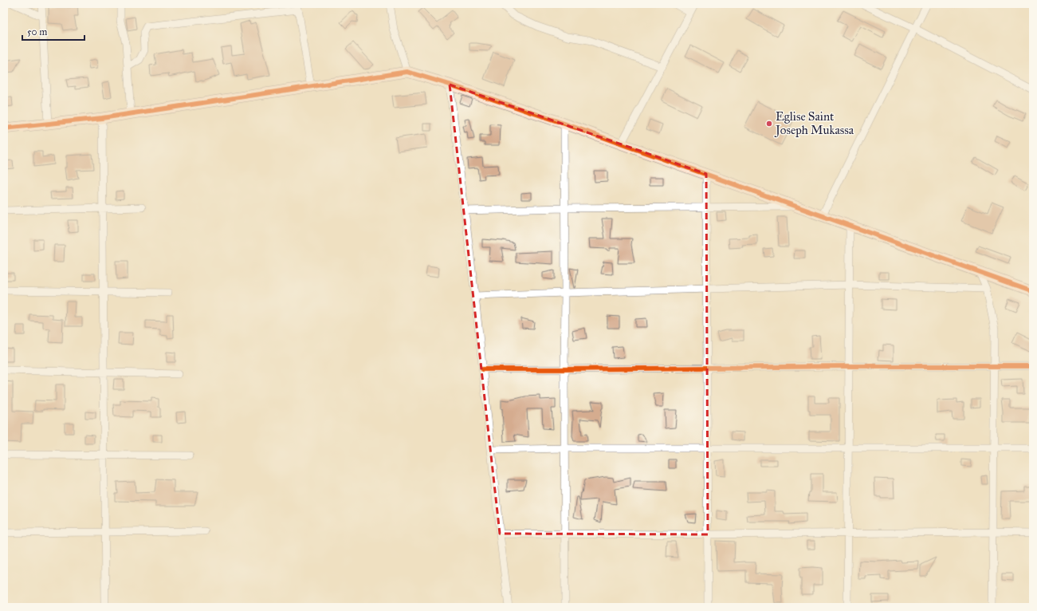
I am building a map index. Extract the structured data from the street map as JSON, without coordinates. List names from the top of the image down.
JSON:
{
  "places": ["Eglise Saint Joseph Mukassa"],
  "scale_bar": "50 m"
}
